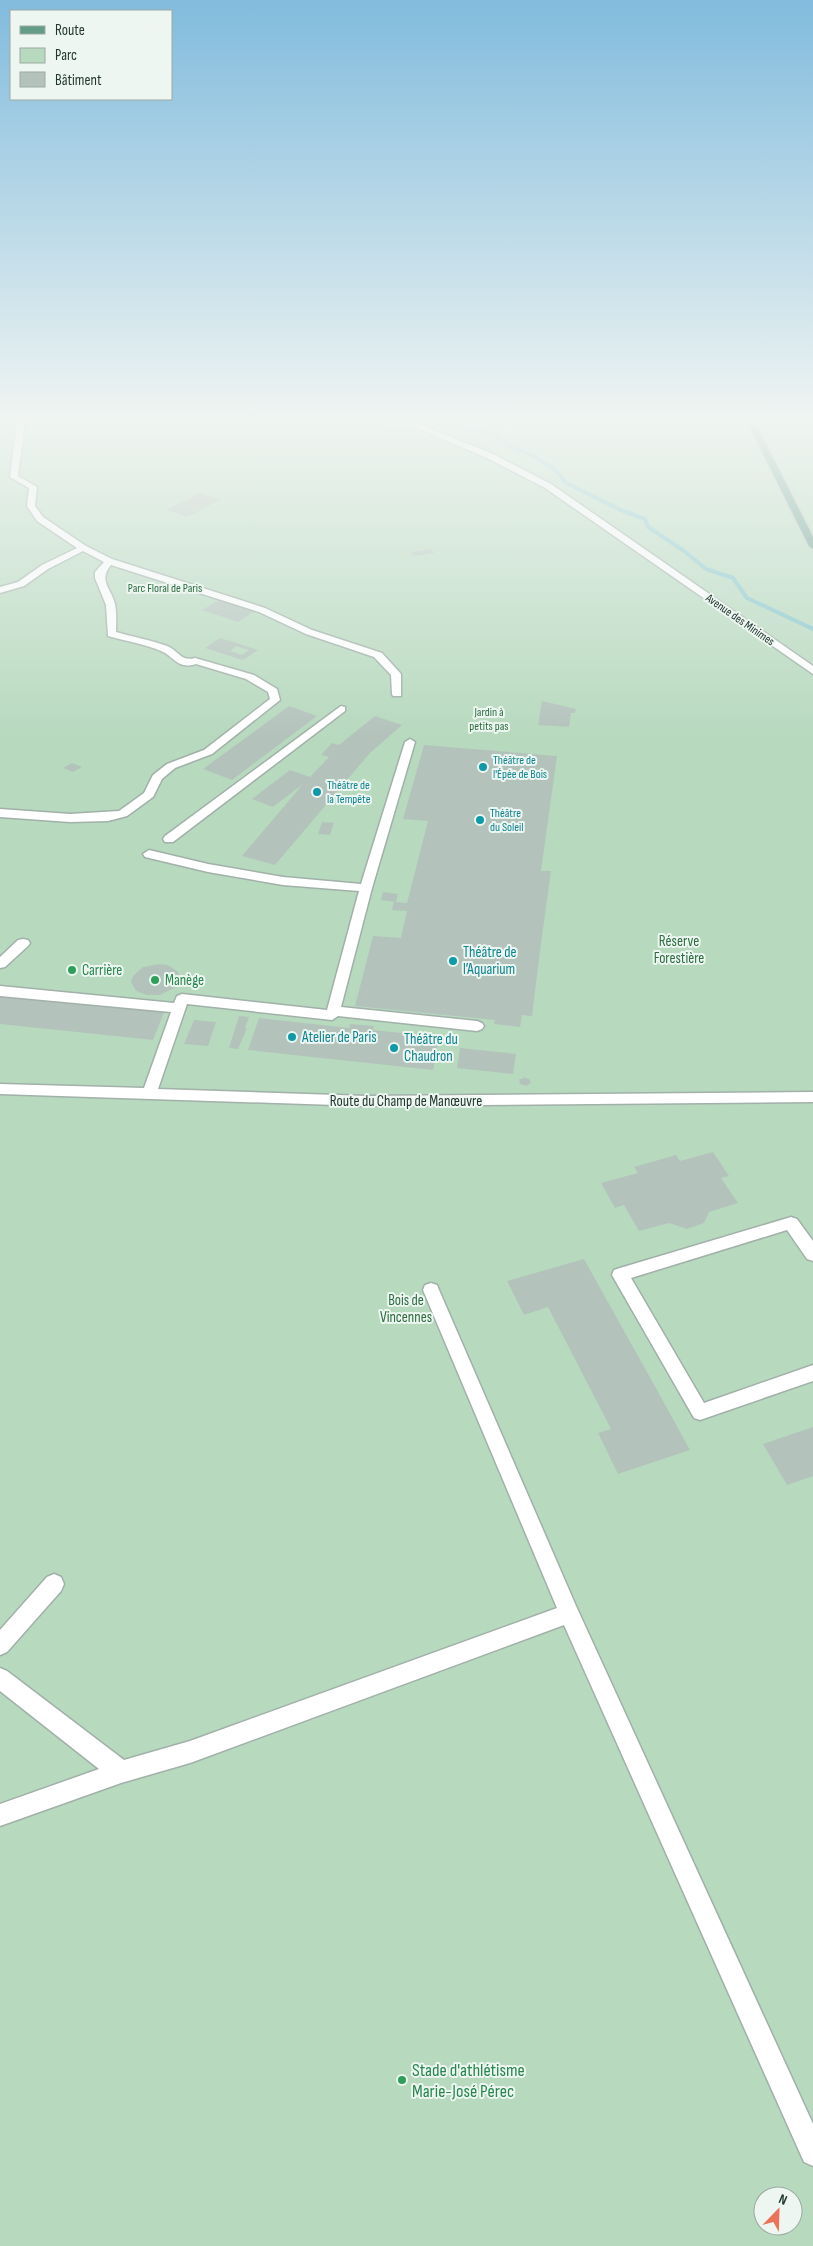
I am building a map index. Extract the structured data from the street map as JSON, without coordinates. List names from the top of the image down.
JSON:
{
  "streets": {
    "street": ["Avenue des Minimes", "Route du Champ de Manœuvre"]
  },
  "parks": [
    "Parc Floral de Paris",
    "Jardin à petits pas",
    "Réserve Forestière",
    "Bois de Vincennes"
  ],
  "places": [
    "Théâtre de l'Épée de Bois",
    "Théâtre de la Tempête",
    "Théâtre du Soleil",
    "Théâtre de l’Aquarium",
    "Carrière",
    "Manège",
    "Atelier de Paris",
    "Théâtre du Chaudron",
    "Stade d'athlétisme Marie-José Pérec"
  ],
  "legend": ["Route", "Parc", "Bâtiment"],
  "north": "top right"
}
